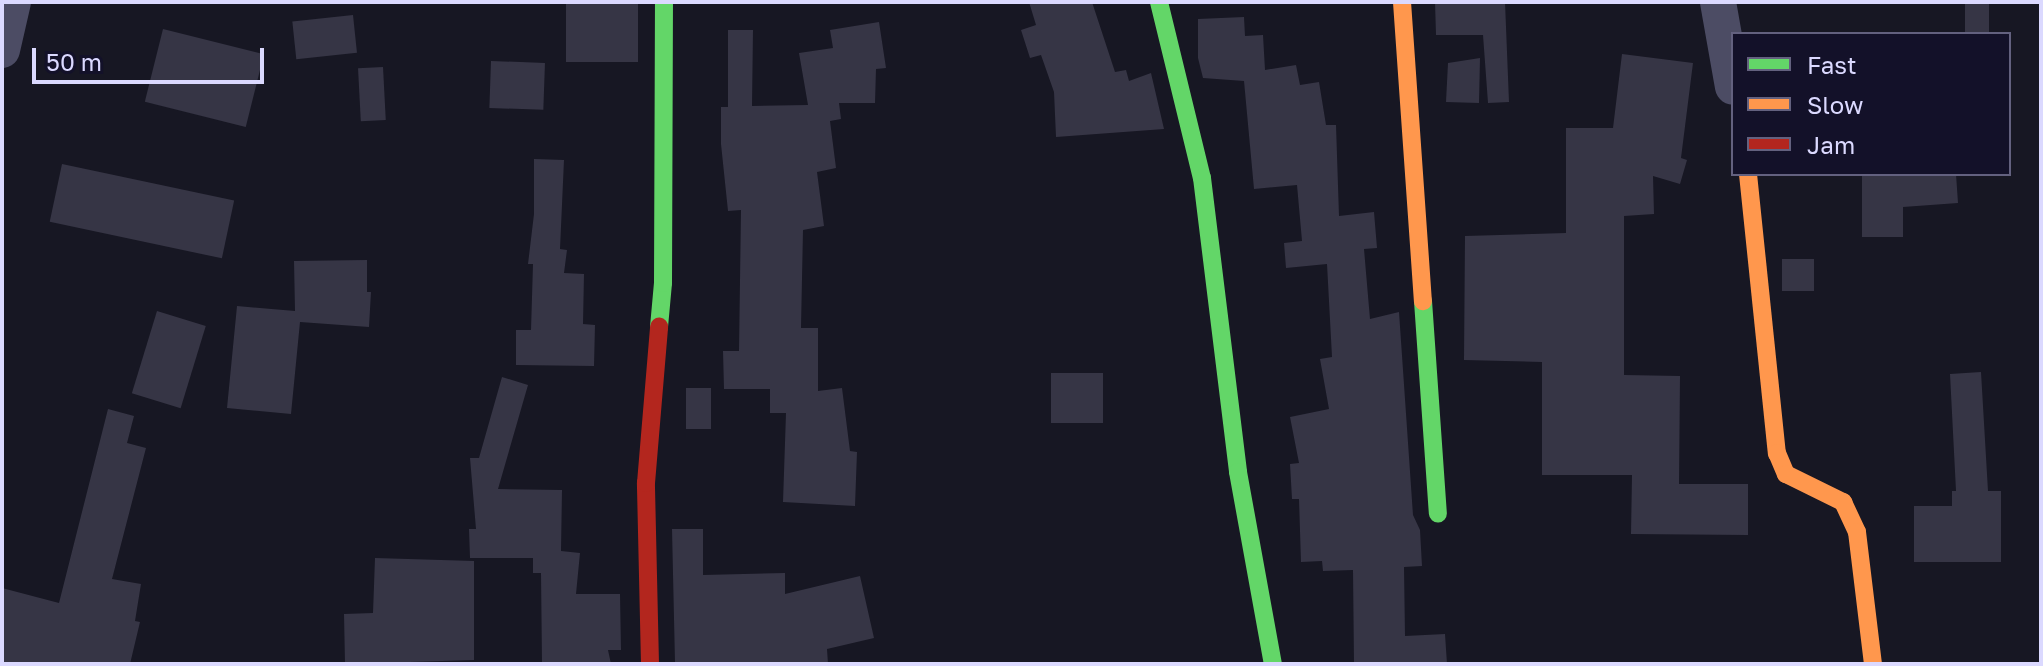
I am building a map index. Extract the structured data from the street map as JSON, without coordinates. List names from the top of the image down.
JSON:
{
  "legend": ["Fast", "Slow", "Jam"],
  "scale_bar": "50 m"
}
